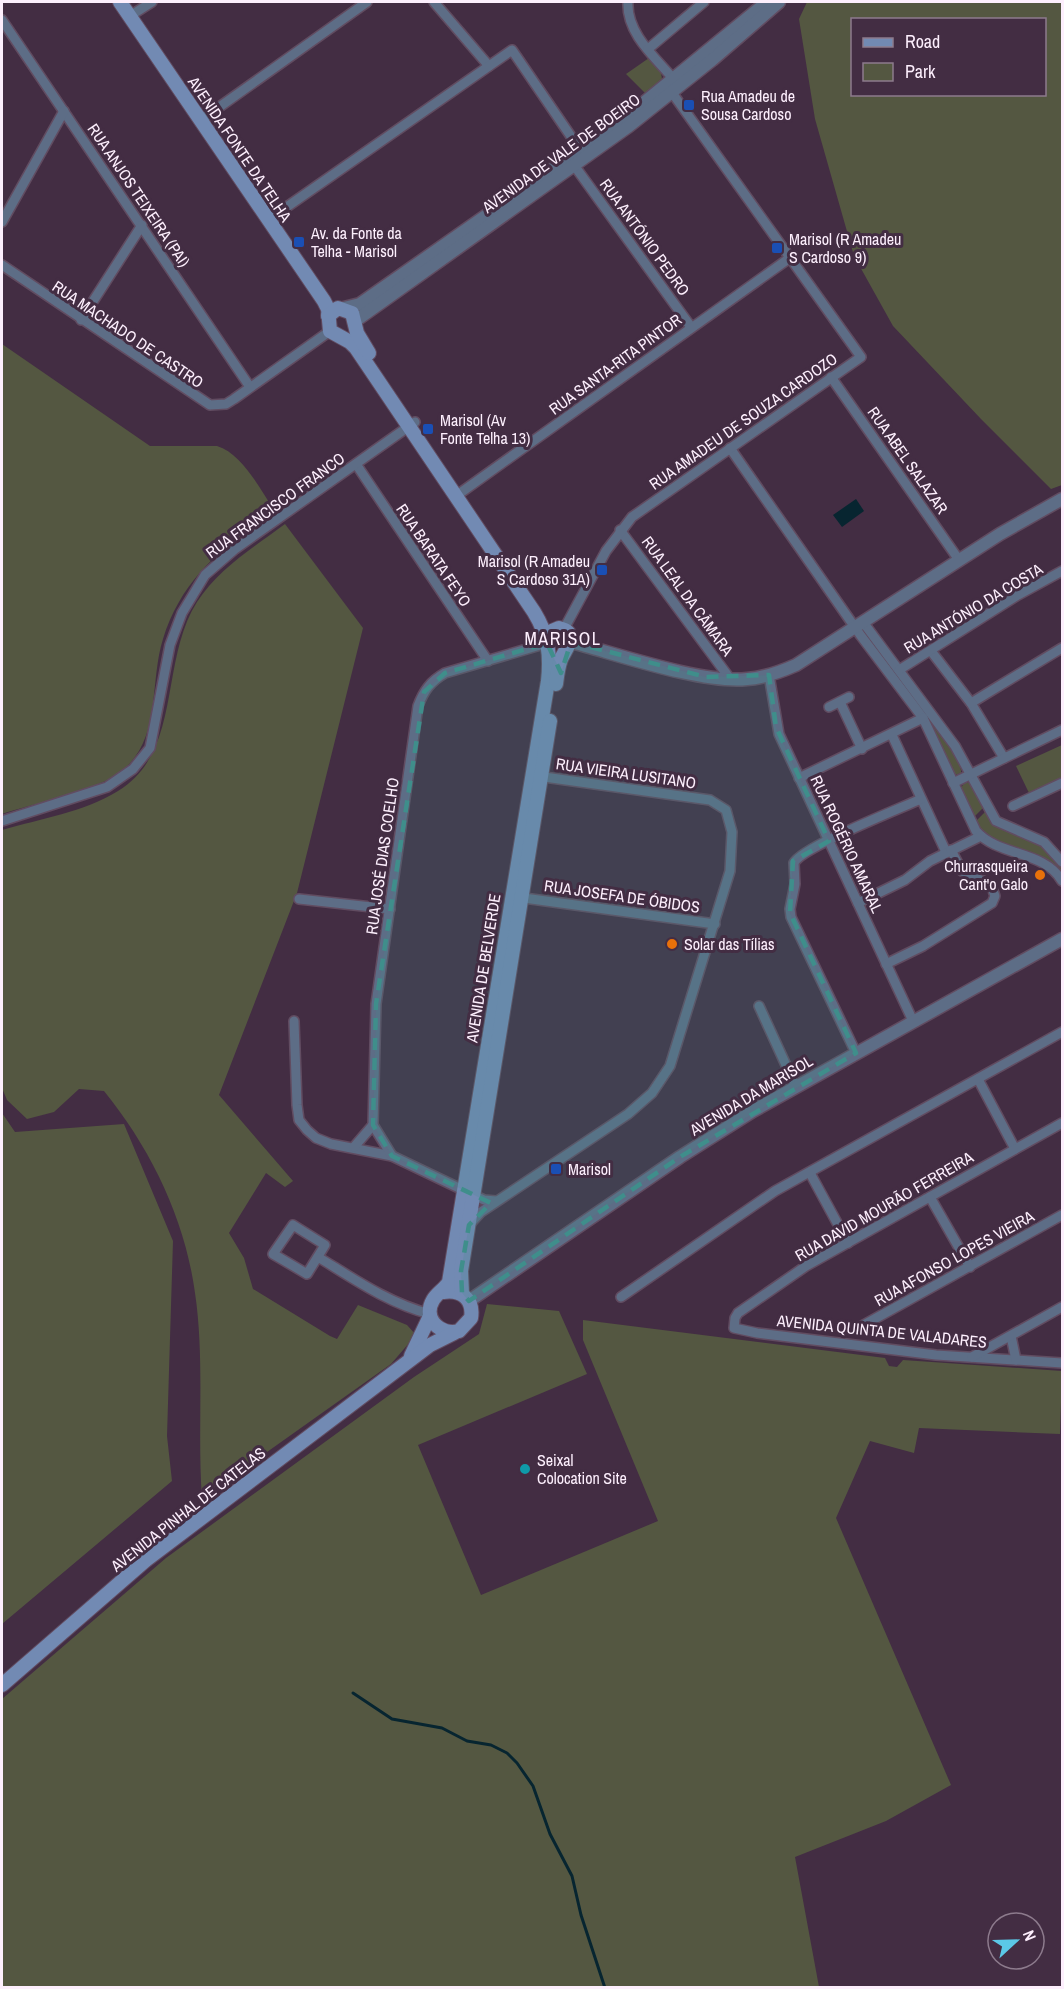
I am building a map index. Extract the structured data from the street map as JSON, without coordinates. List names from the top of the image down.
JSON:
{
  "streets": {
    "main road": ["AVENIDA FONTE DA TELHA", "AVENIDA DE BELVERDE", "AVENIDA PINHAL DE CATELAS"],
    "street": [
      "AVENIDA DE VALE DE BOEIRO",
      "RUA ANJOS TEIXEIRA (PAI)",
      "RUA ANTÓNIO PEDRO",
      "RUA MACHADO DE CASTRO",
      "RUA SANTA-RITA PINTOR",
      "RUA AMADEU DE SOUZA CARDOZO",
      "RUA ABEL SALAZAR",
      "RUA FRANCISCO FRANCO",
      "RUA BARATA FEYO",
      "RUA LEAL DA CÂMARA",
      "RUA ANTÓNIO DA COSTA",
      "RUA VIEIRA LUSITANO",
      "RUA ROGÉRIO AMARAL",
      "RUA JOSÉ DIAS COELHO",
      "RUA JOSEFA DE ÓBIDOS",
      "AVENIDA DA MARISOL",
      "RUA DAVID MOURÃO FERREIRA",
      "RUA AFONSO LOPES VIEIRA",
      "AVENIDA QUINTA DE VALADARES"
    ]
  },
  "crossings": [
    ["AVENIDA FONTE DA TELHA", "AVENIDA DE VALE DE BOEIRO"],
    ["AVENIDA FONTE DA TELHA", "RUA MACHADO DE CASTRO"],
    ["AVENIDA FONTE DA TELHA", "RUA SANTA-RITA PINTOR"],
    ["AVENIDA FONTE DA TELHA", "RUA AMADEU DE SOUZA CARDOZO"],
    ["AVENIDA FONTE DA TELHA", "RUA FRANCISCO FRANCO"],
    ["AVENIDA FONTE DA TELHA", "RUA JOSÉ DIAS COELHO"],
    ["AVENIDA FONTE DA TELHA", "AVENIDA DE BELVERDE"],
    ["AVENIDA DE VALE DE BOEIRO", "RUA ANTÓNIO PEDRO"],
    ["AVENIDA DE VALE DE BOEIRO", "RUA MACHADO DE CASTRO"],
    ["AVENIDA DE VALE DE BOEIRO", "RUA AMADEU DE SOUZA CARDOZO"],
    ["RUA ANJOS TEIXEIRA (PAI)", "RUA MACHADO DE CASTRO"],
    ["RUA ANTÓNIO PEDRO", "RUA SANTA-RITA PINTOR"],
    ["RUA SANTA-RITA PINTOR", "RUA AMADEU DE SOUZA CARDOZO"],
    ["RUA AMADEU DE SOUZA CARDOZO", "RUA ABEL SALAZAR"],
    ["RUA AMADEU DE SOUZA CARDOZO", "RUA LEAL DA CÂMARA"],
    ["RUA AMADEU DE SOUZA CARDOZO", "AVENIDA DE BELVERDE"],
    ["RUA FRANCISCO FRANCO", "RUA BARATA FEYO"],
    ["RUA BARATA FEYO", "RUA JOSÉ DIAS COELHO"],
    ["RUA VIEIRA LUSITANO", "RUA JOSEFA DE ÓBIDOS"],
    ["RUA VIEIRA LUSITANO", "AVENIDA DE BELVERDE"],
    ["RUA ROGÉRIO AMARAL", "AVENIDA DA MARISOL"],
    ["RUA JOSÉ DIAS COELHO", "AVENIDA DE BELVERDE"],
    ["RUA JOSEFA DE ÓBIDOS", "AVENIDA DE BELVERDE"],
    ["AVENIDA DE BELVERDE", "AVENIDA DA MARISOL"],
    ["AVENIDA DE BELVERDE", "AVENIDA PINHAL DE CATELAS"],
    ["AVENIDA DA MARISOL", "AVENIDA PINHAL DE CATELAS"],
    ["RUA DAVID MOURÃO FERREIRA", "AVENIDA QUINTA DE VALADARES"]
  ],
  "districts": ["MARISOL"],
  "places": {
    "transit": [
      "Rua Amadeu de Sousa Cardoso",
      "Av. da Fonte da Telha - Marisol",
      "Marisol (R Amadeu S Cardoso 9)",
      "Marisol (Av Fonte Telha 13)",
      "Marisol (R Amadeu S Cardoso 31A)",
      "Marisol"
    ],
    "other": ["Churrasqueira Cant'o Galo", "Solar das Tílias", "Seixal Colocation Site"]
  },
  "legend": ["Road", "Park"],
  "north": "right"
}
